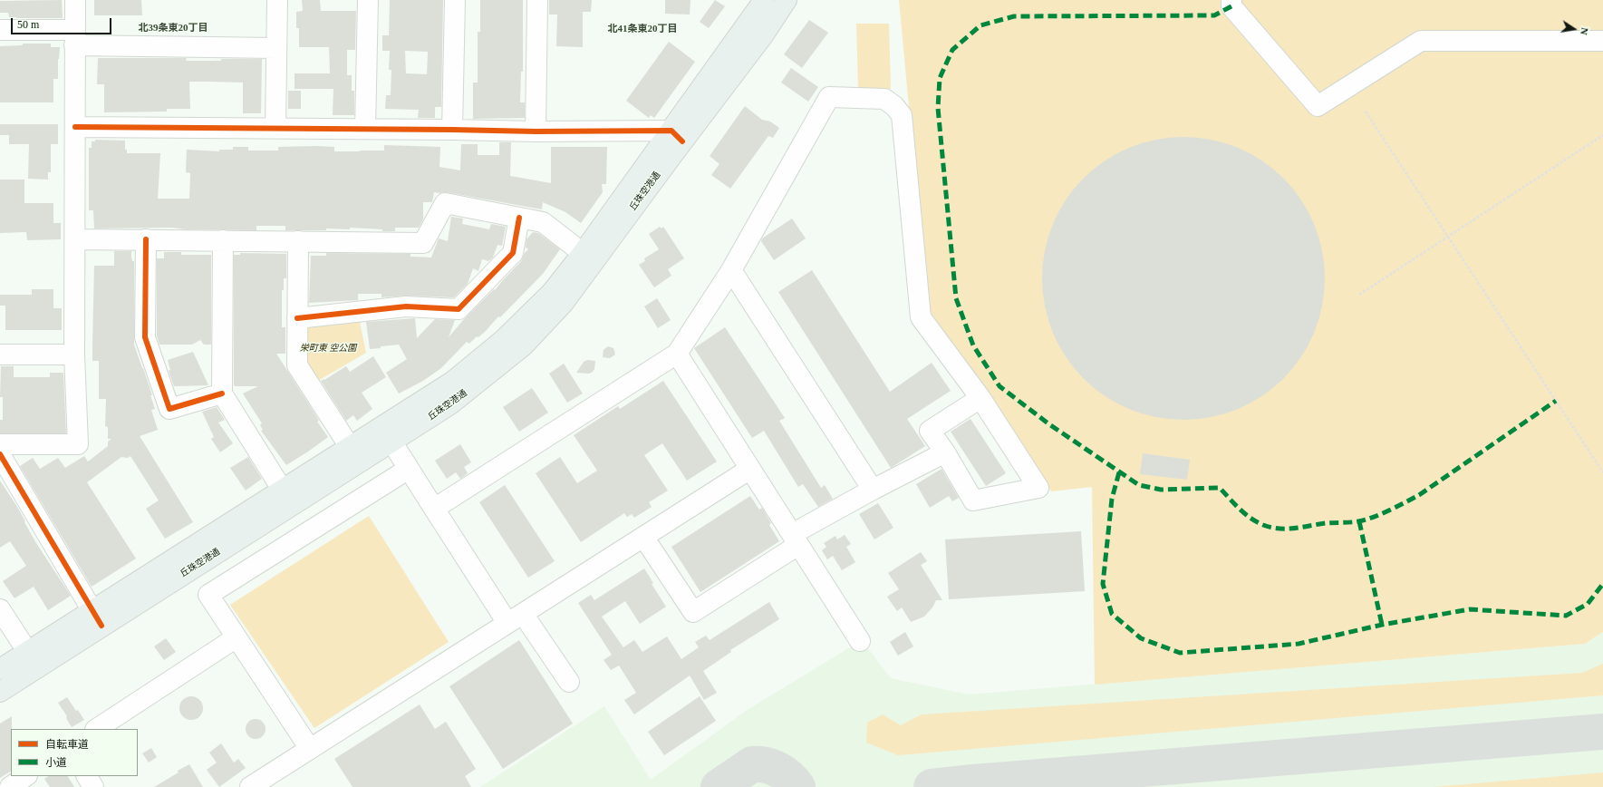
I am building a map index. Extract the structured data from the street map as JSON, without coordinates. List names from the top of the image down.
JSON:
{
  "streets": {
    "main road": ["丘珠空港通"]
  },
  "districts": ["北39条東20丁目", "北41条東20丁目"],
  "parks": ["栄町東 空公園"],
  "legend": ["自転車道", "小道"],
  "scale_bar": "50 m",
  "north": "right"
}
